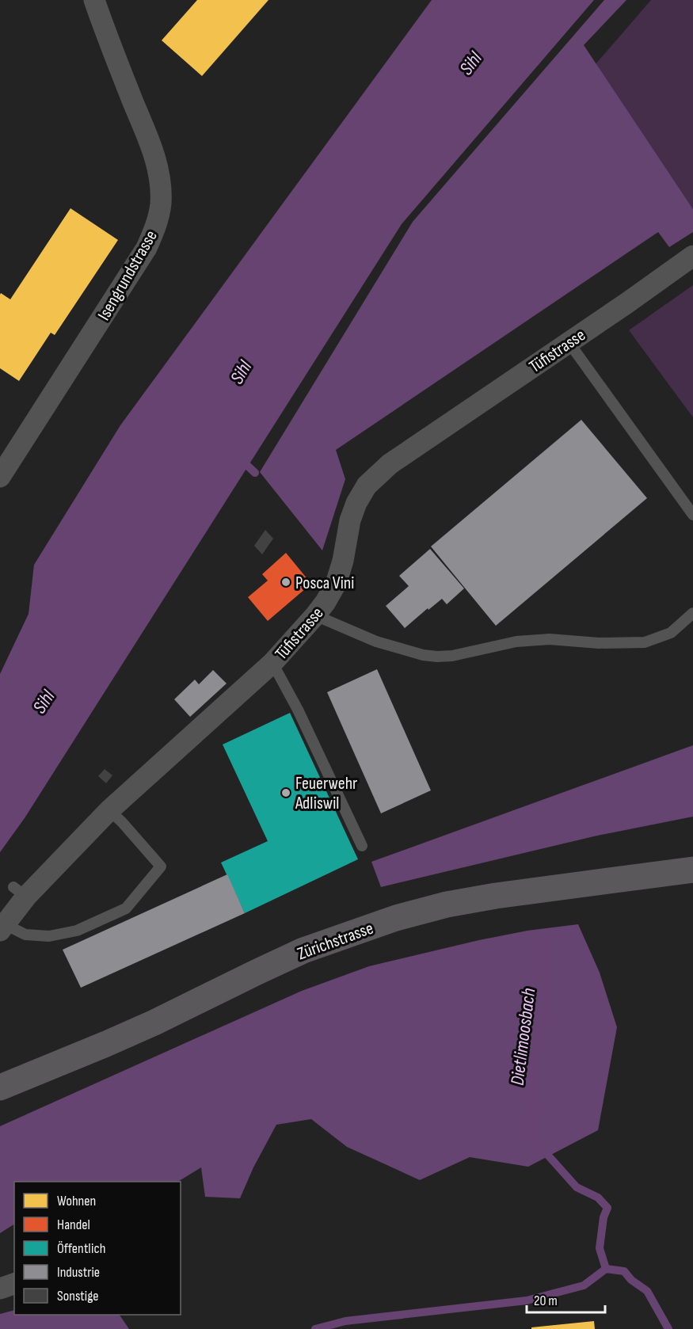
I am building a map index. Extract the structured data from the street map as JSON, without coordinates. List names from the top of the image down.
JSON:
{
  "streets": {
    "main road": ["Zürichstrasse"],
    "street": ["Isengrundstrasse", "Tüfistrasse"]
  },
  "water": ["Sihl", "Dietlimoosbach"],
  "places": ["Posca Vini", "Feuerwehr Adliswil"],
  "legend": [
    "Wohnen",
    "Handel",
    "Öffentlich",
    "Industrie",
    "Sonstige"
  ],
  "scale_bar": "20 m"
}
